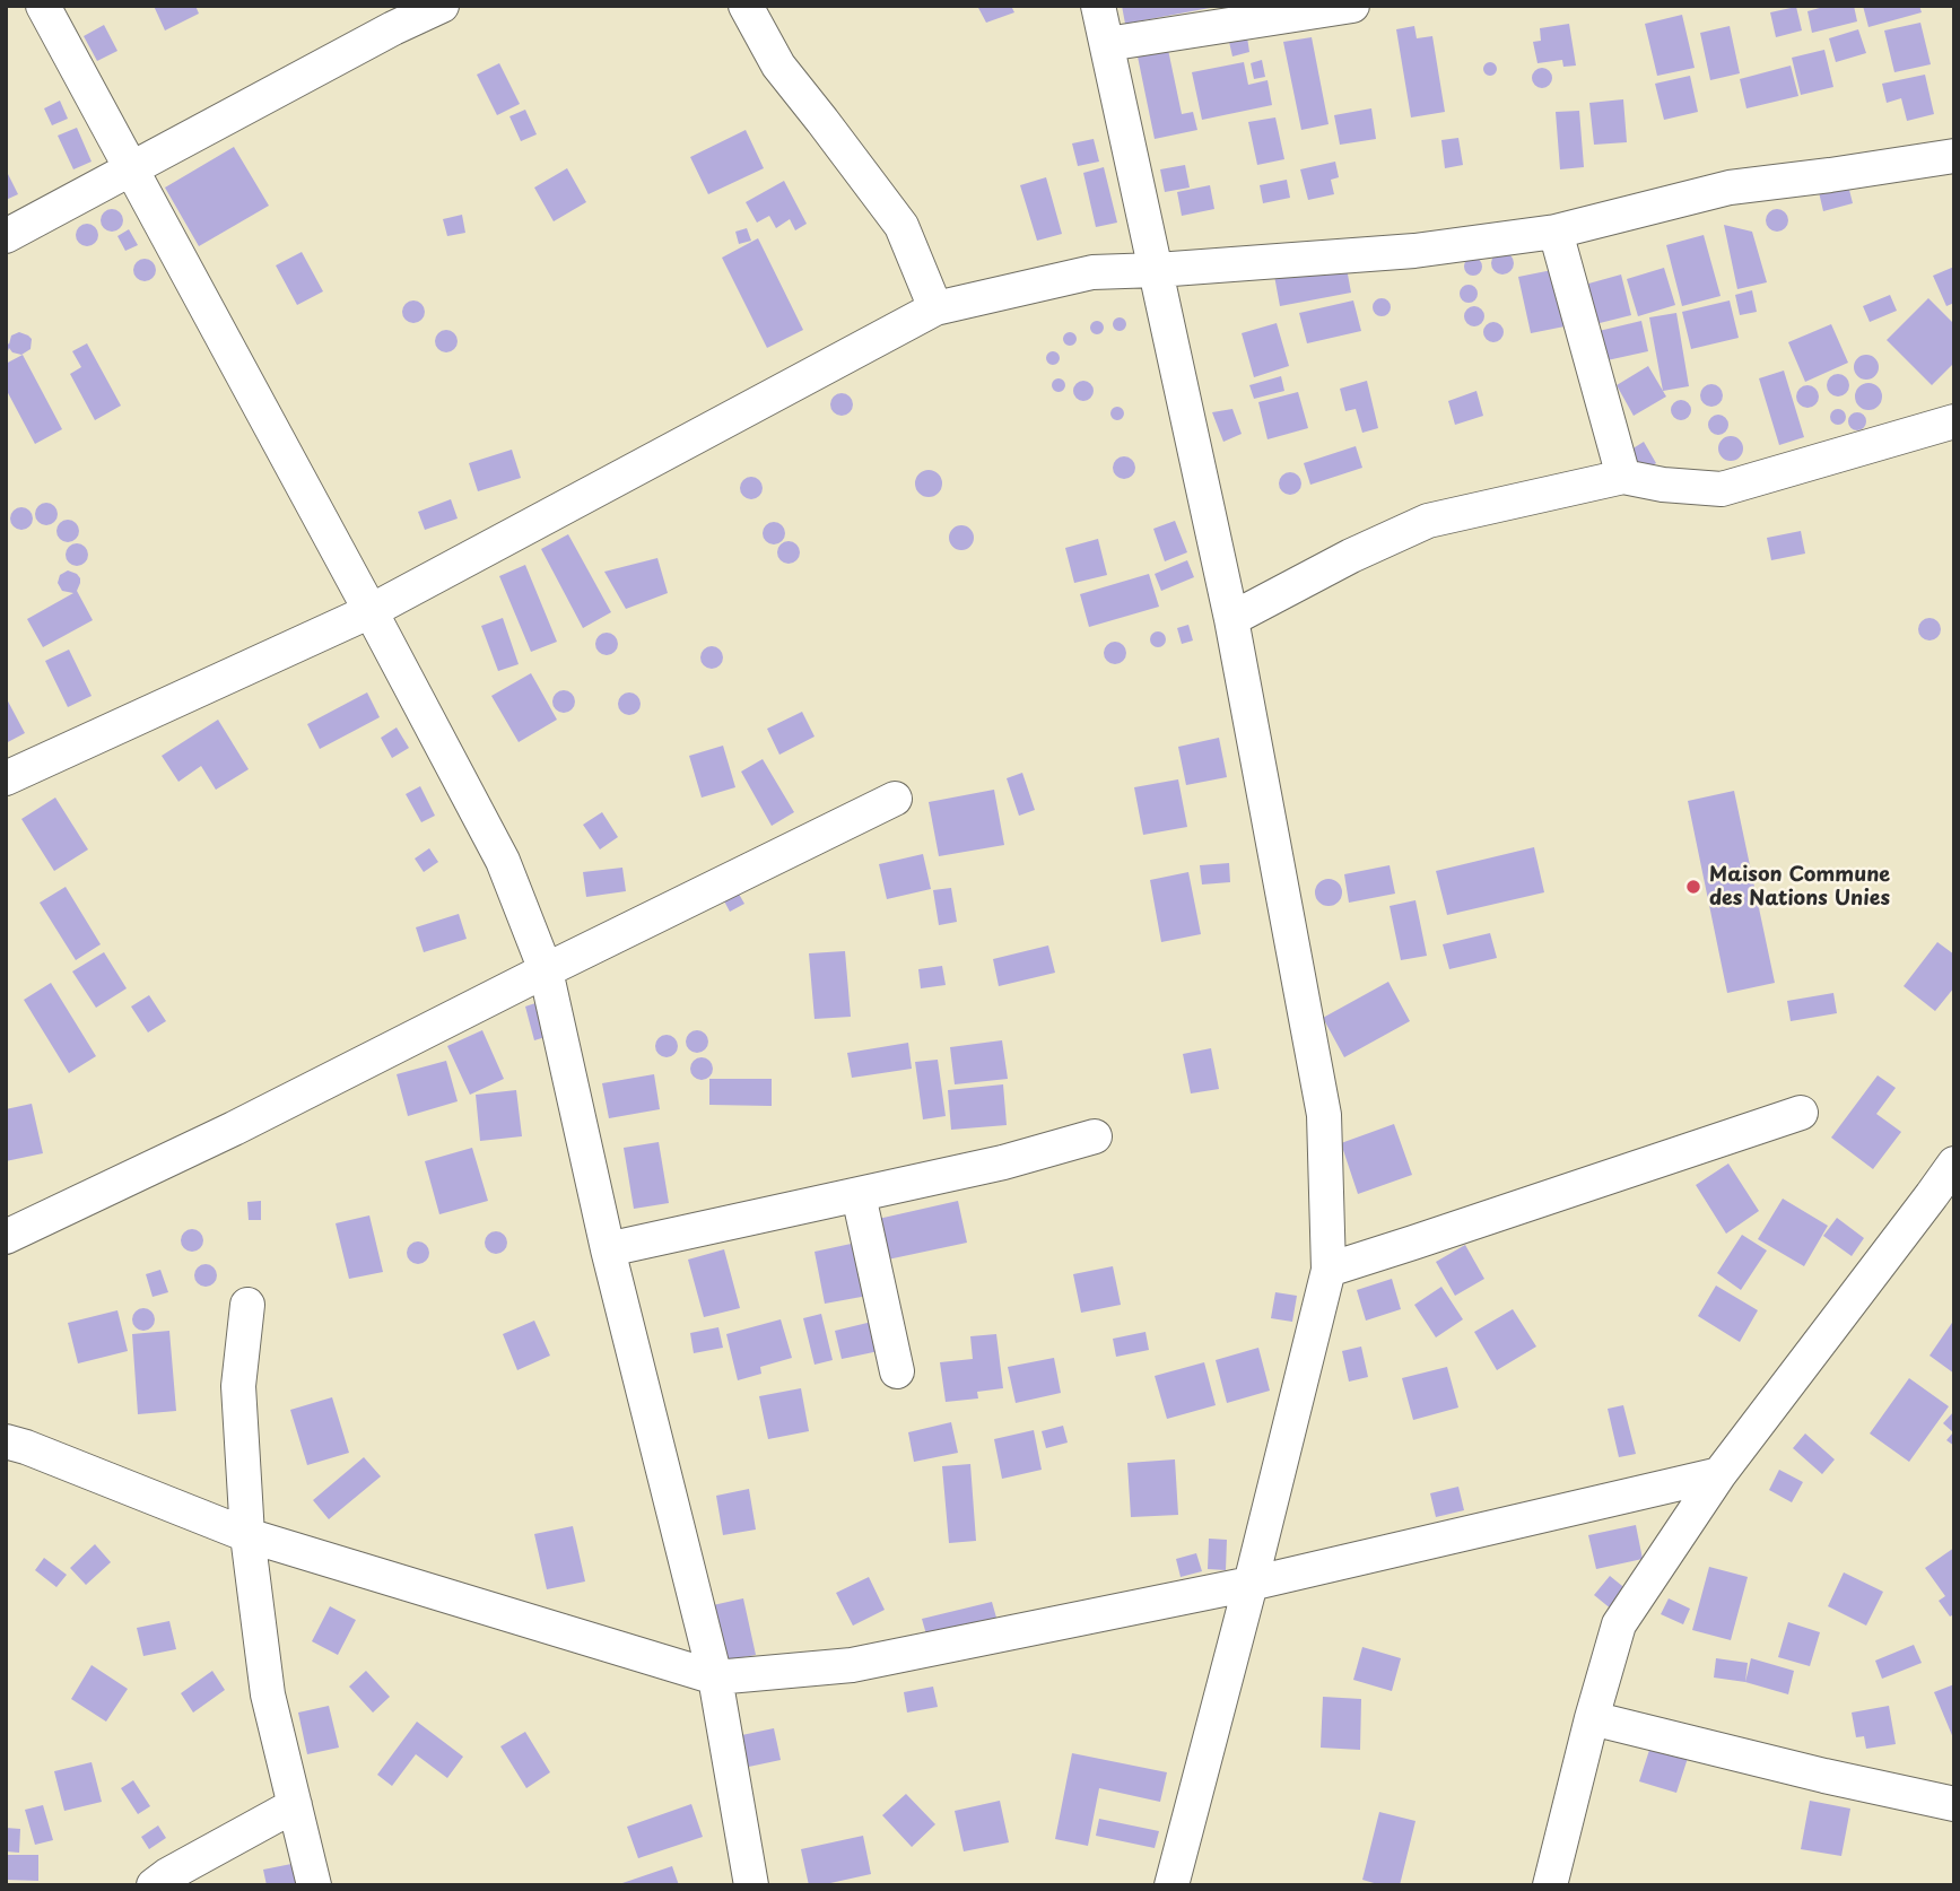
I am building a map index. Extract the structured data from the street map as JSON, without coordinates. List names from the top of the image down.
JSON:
{
  "places": ["Maison Commune des Nations Unies"]
}
